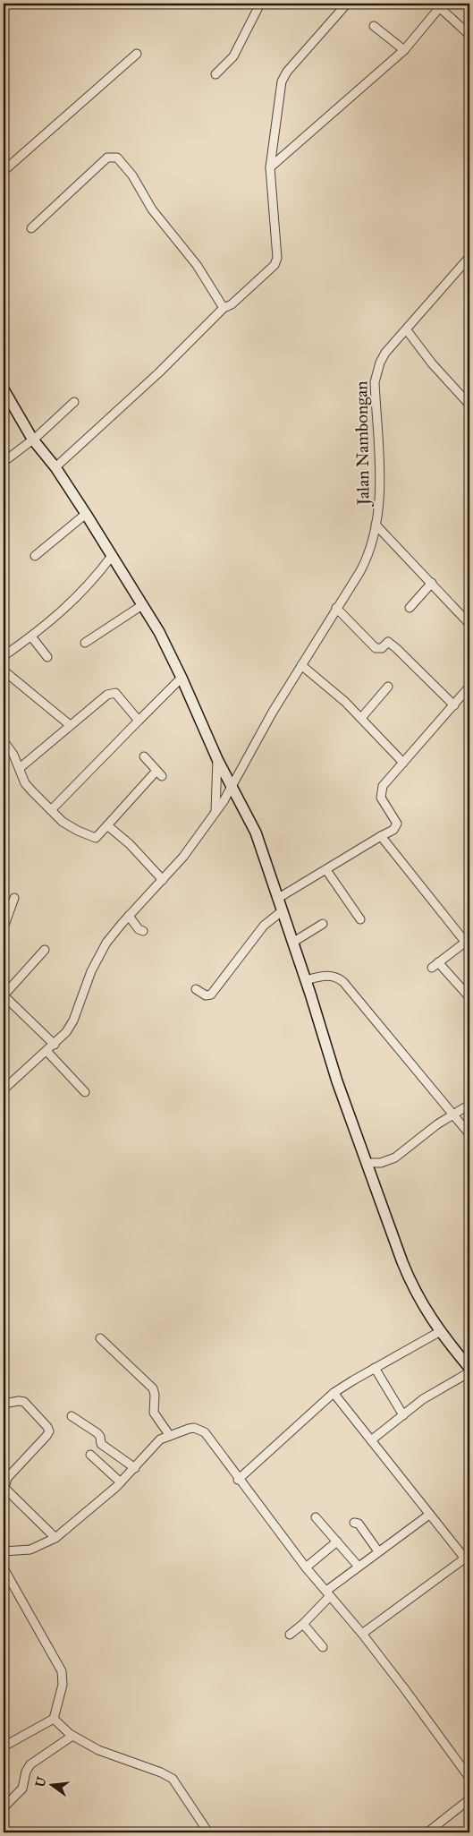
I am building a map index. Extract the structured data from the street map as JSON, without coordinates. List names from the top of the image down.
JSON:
{
  "streets": {
    "street": ["Jalan Nambongan"]
  },
  "north": "left"
}
